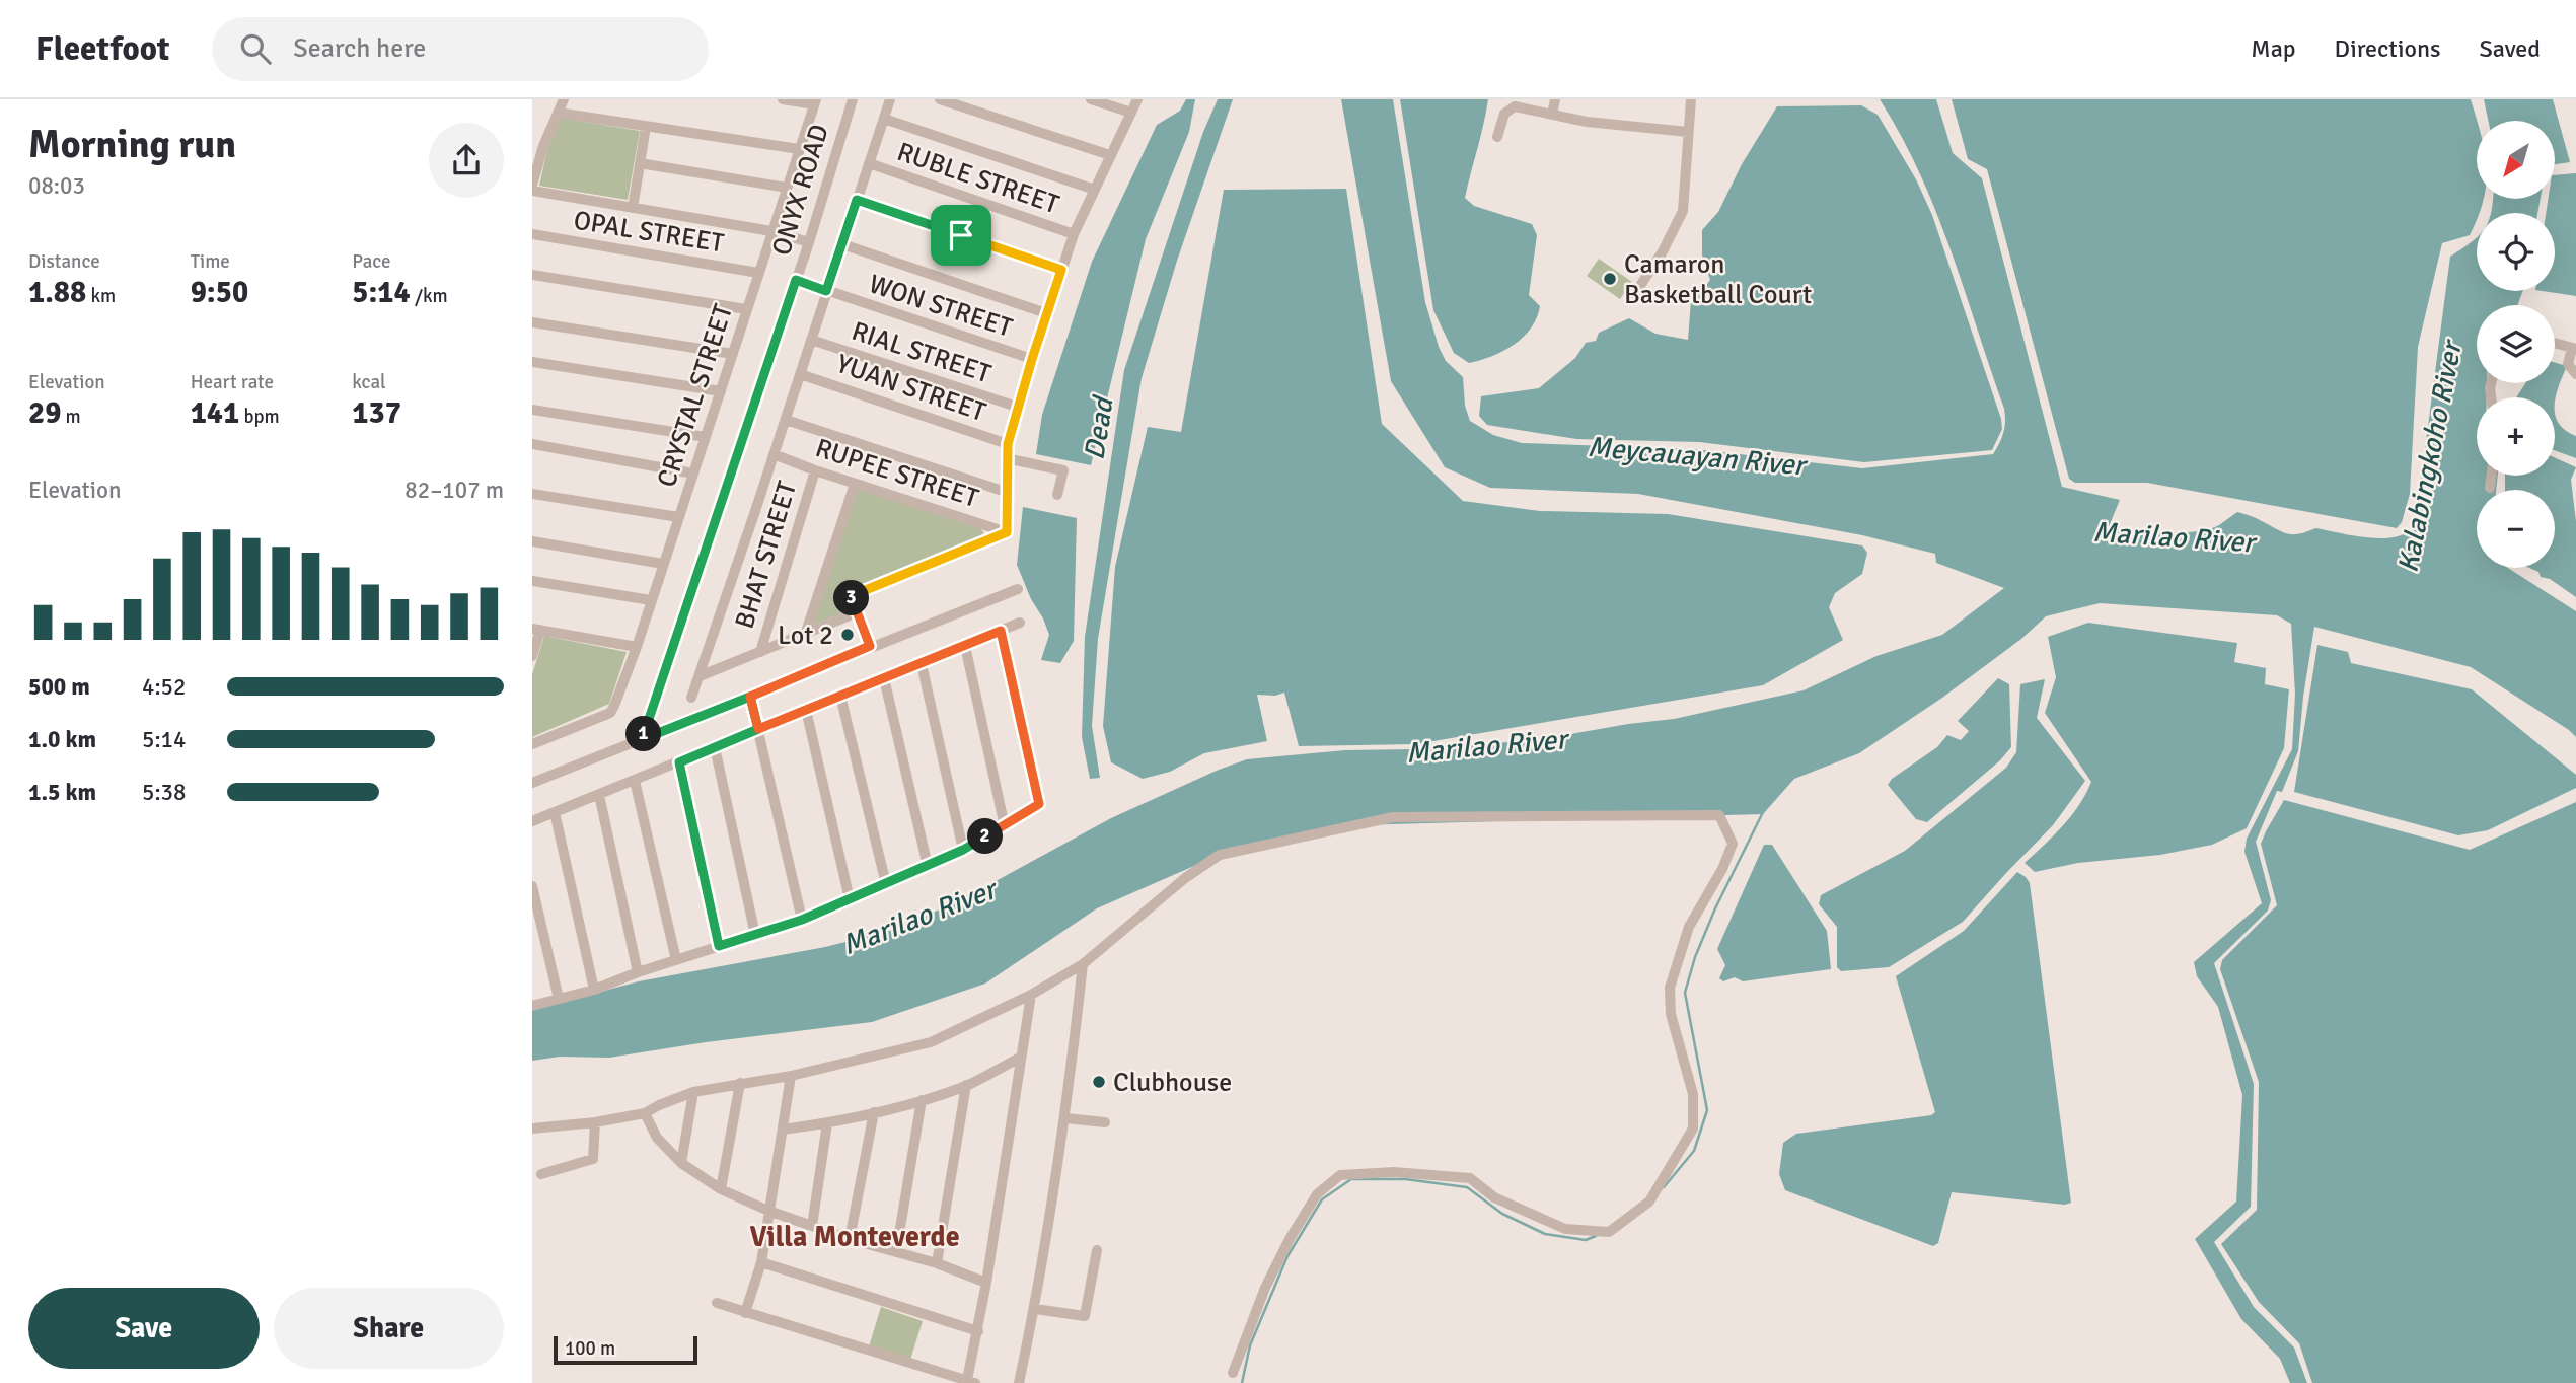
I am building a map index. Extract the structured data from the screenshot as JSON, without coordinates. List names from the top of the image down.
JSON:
{
  "streets": {
    "street": [
      "RUBLE STREET",
      "ONYX ROAD",
      "OPAL STREET",
      "WON STREET",
      "RIAL STREET",
      "YUAN STREET",
      "CRYSTAL STREET",
      "RUPEE STREET",
      "BHAT STREET"
    ]
  },
  "crossings": [
    ["ONYX ROAD", "WON STREET"],
    ["OPAL STREET", "CRYSTAL STREET"],
    ["RUPEE STREET", "BHAT STREET"]
  ],
  "districts": ["Villa Monteverde"],
  "water": [
    "Dead",
    "Meycauayan River",
    "Kalabingkoho River",
    "Marilao River"
  ],
  "places": ["Camaron Basketball Court", "Lot 2", "Clubhouse"],
  "scale_bar": "100 m",
  "north": "bottom left",
  "page": {
    "header": "Fleetfoot",
    "search": "Search here",
    "nav": ["Map", "Directions", "Saved"],
    "heading": ["Morning run", "08:03"],
    "map_buttons": ["+", "−"],
    "stats": [
      ["Distance", "1.88 km"],
      ["Time", "9:50"],
      ["Pace", "5:14 /km"],
      ["Elevation", "29 m"],
      ["Heart rate", "141 bpm"],
      ["kcal", "137"]
    ],
    "chart": ["Elevation", "82–107 m"],
    "pins": ["3", "1", "2"],
    "list": [
      {
        "name": "500 m",
        "note": "4:52"
      },
      {
        "name": "1.0 km",
        "note": "5:14"
      },
      {
        "name": "1.5 km",
        "note": "5:38"
      }
    ],
    "buttons": ["Save", "Share"],
    "scale": "100 m"
  }
}
